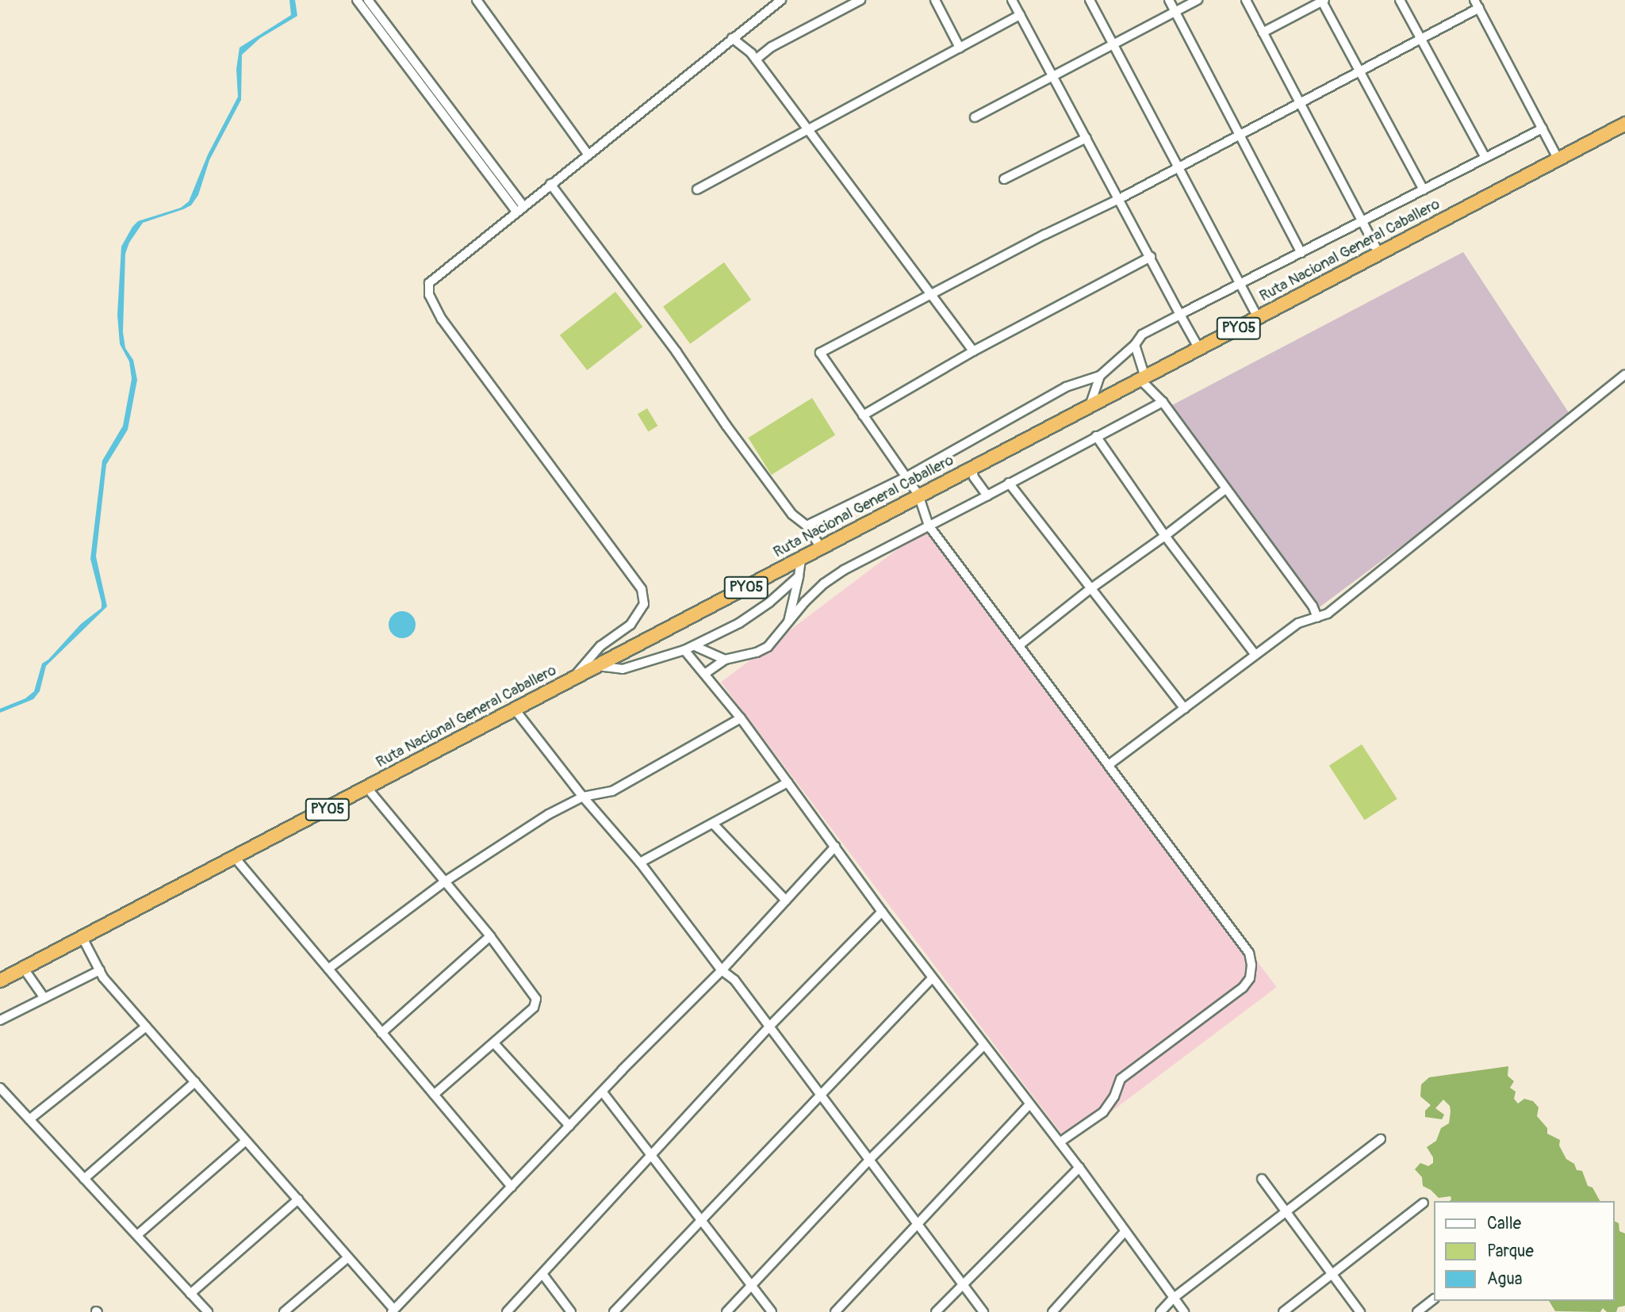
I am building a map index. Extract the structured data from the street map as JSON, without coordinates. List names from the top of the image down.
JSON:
{
  "streets": {
    "highway": ["Ruta Nacional General Caballero", "PY05"]
  },
  "legend": ["Calle", "Parque", "Agua"]
}
